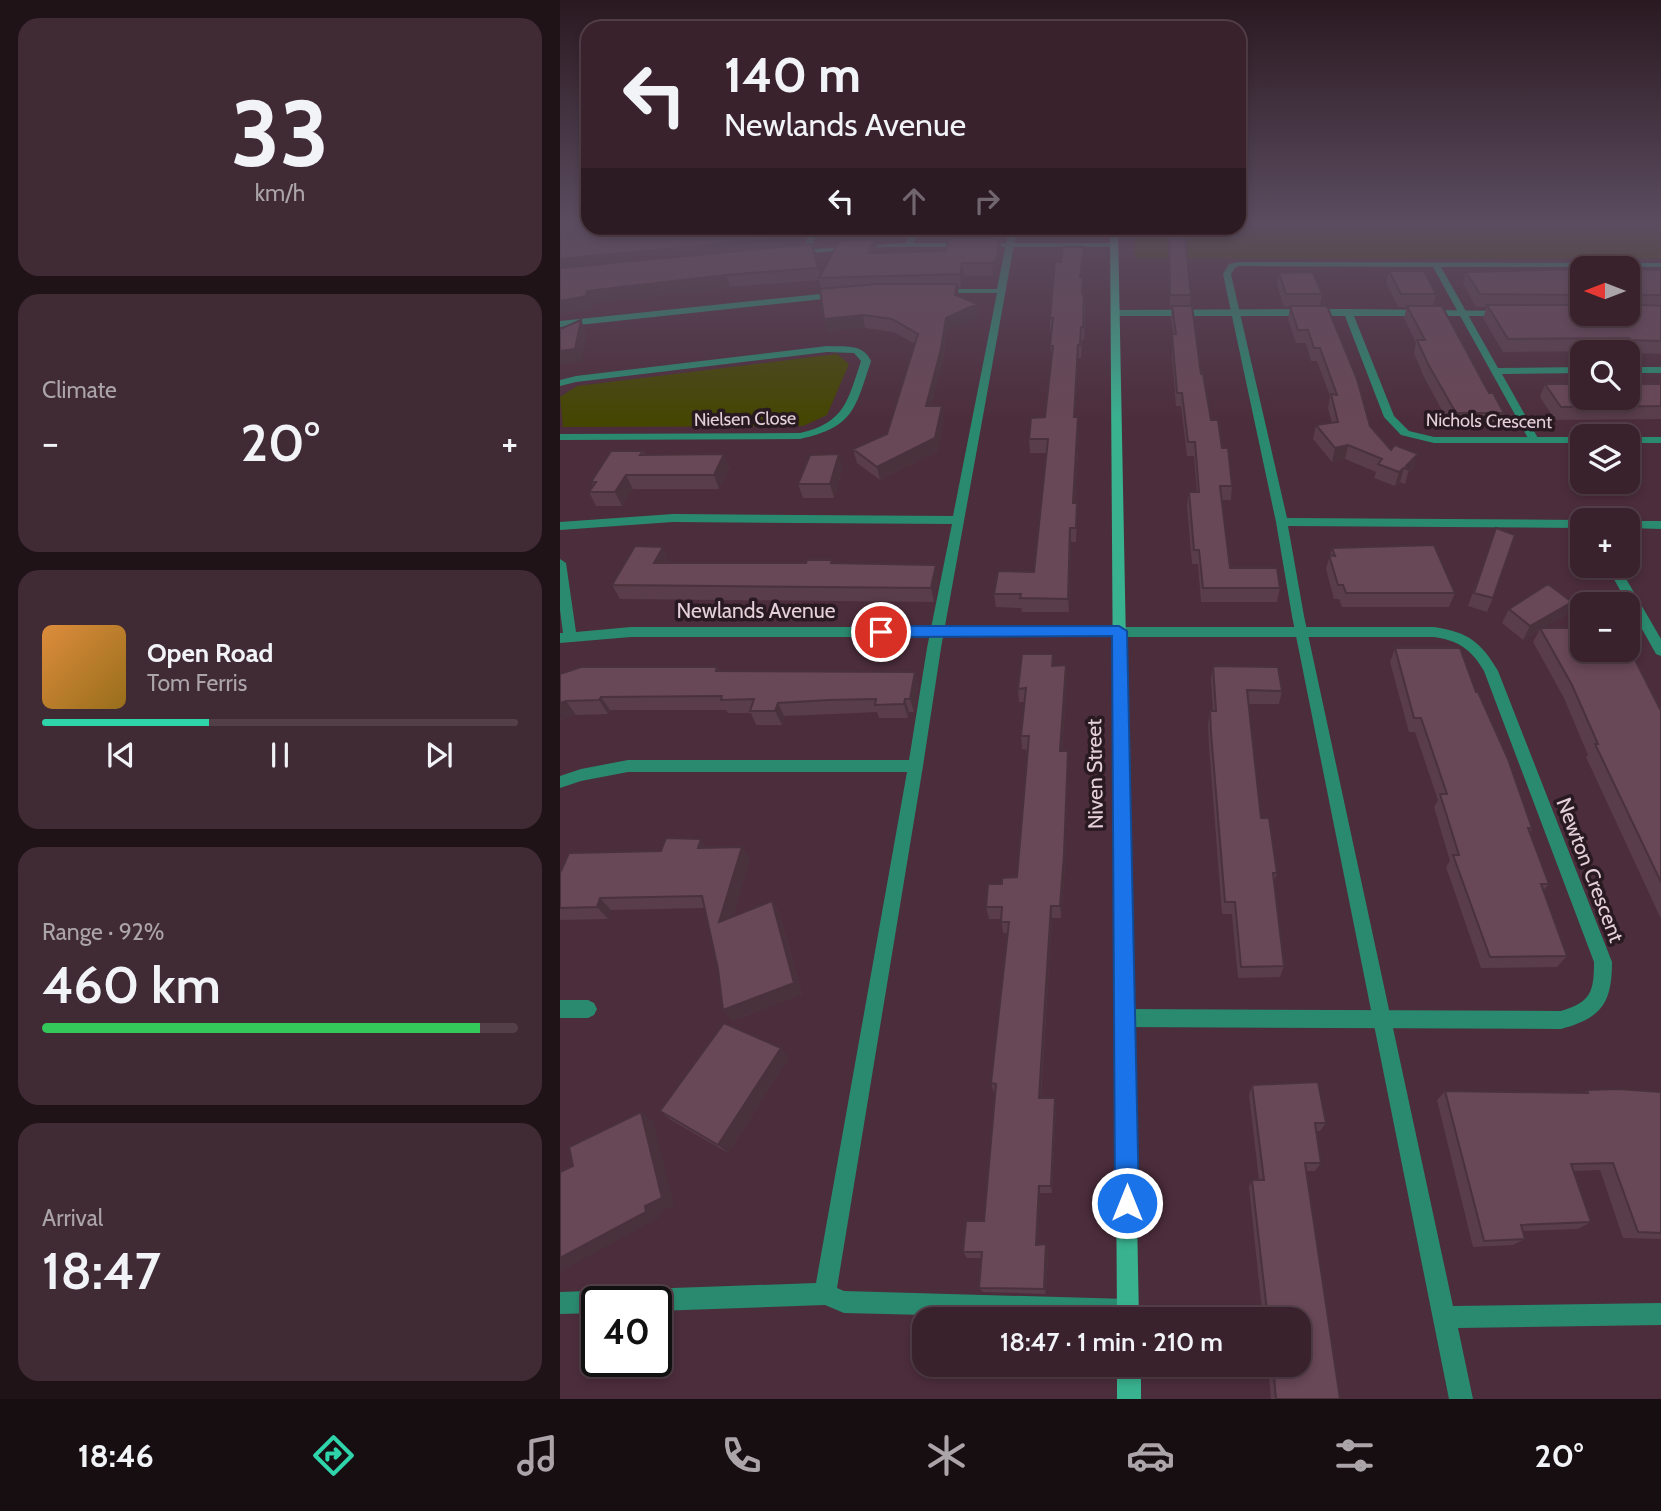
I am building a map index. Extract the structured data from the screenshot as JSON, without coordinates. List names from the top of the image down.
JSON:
{
  "streets": {
    "street": [
      "Nielsen Close",
      "Nichols Crescent",
      "Newlands Avenue",
      "Niven Street",
      "Newton Crescent"
    ]
  },
  "crossings": [
    ["Newlands Avenue", "Niven Street"],
    ["Newlands Avenue", "Newton Crescent"],
    ["Niven Street", "Newton Crescent"]
  ],
  "north": "left",
  "page": {
    "tile": [
      ["33", "km/h"],
      "Climate",
      ["Range · 92%", "460 km"],
      ["Arrival", "18:47"]
    ],
    "turn": ["140 m", "Newlands Avenue"],
    "map_buttons": ["+", "−"],
    "heat": ["−", "20°", "+"],
    "song": ["Open Road", "Tom Ferris"],
    "limit": "40",
    "trip": "18:47 · 1 min · 210 m",
    "tabs": ["18:46", "20°"]
  }
}
